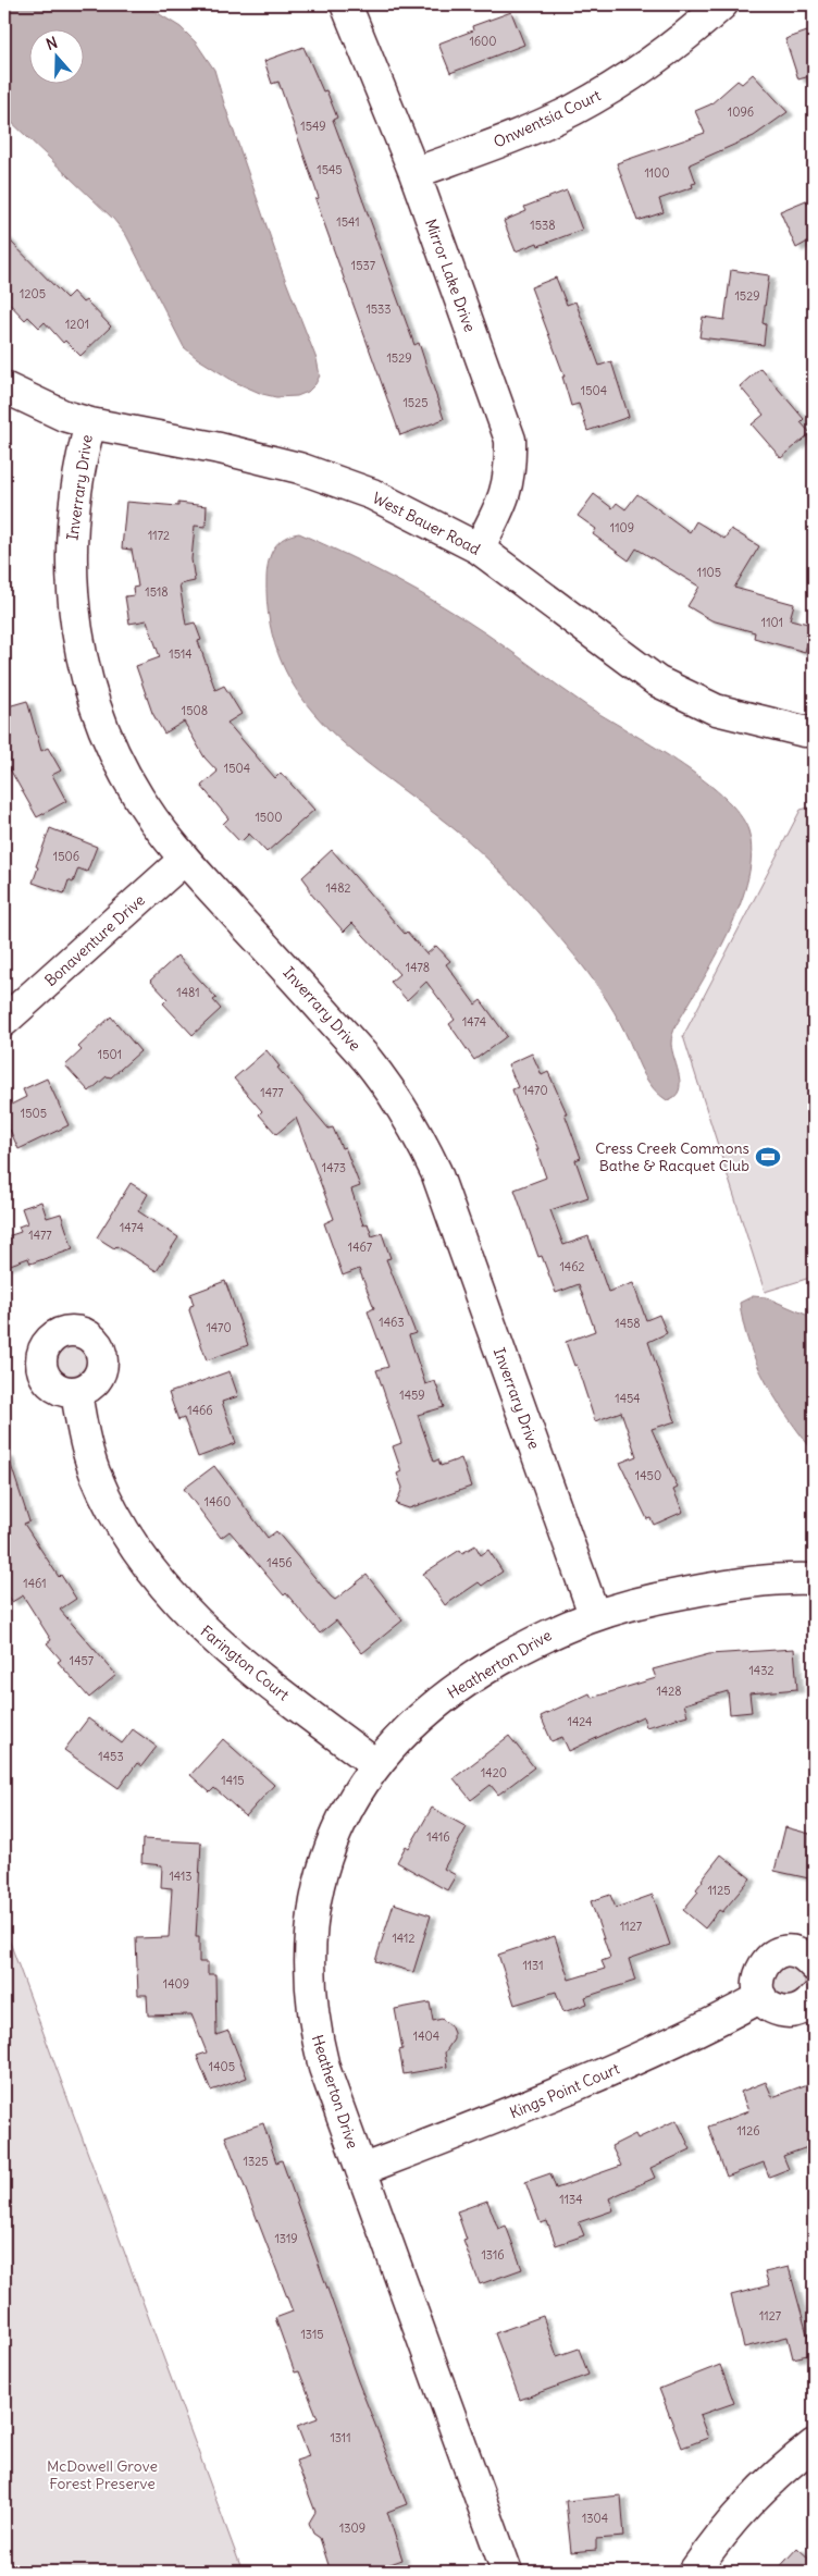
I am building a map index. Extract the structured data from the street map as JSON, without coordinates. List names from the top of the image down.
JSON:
{
  "streets": {
    "street": [
      "Onwentsia Court",
      "Mirror Lake Drive",
      "Inverrary Drive",
      "West Bauer Road",
      "Bonaventure Drive",
      "Farington Court",
      "Heatherton Drive",
      "Kings Point Court"
    ]
  },
  "crossings": [
    ["Onwentsia Court", "Mirror Lake Drive"],
    ["Mirror Lake Drive", "West Bauer Road"],
    ["Inverrary Drive", "West Bauer Road"],
    ["Inverrary Drive", "Bonaventure Drive"],
    ["Inverrary Drive", "Heatherton Drive"],
    ["Farington Court", "Heatherton Drive"],
    ["Heatherton Drive", "Kings Point Court"]
  ],
  "parks": ["McDowell Grove Forest Preserve"],
  "places": {
    "sports": ["Cress Creek Commons Bathe & Racquet Club"]
  },
  "house_numbers": [
    "1600",
    "1096",
    "1549",
    "1545",
    "1100",
    "1541",
    "1538",
    "1537",
    "1205",
    "1529",
    "1533",
    "1201",
    "1529",
    "1504",
    "1525",
    "1109",
    "1172",
    "1105",
    "1518",
    "1101",
    "1514",
    "1508",
    "1504",
    "1500",
    "1506",
    "1482",
    "1478",
    "1481",
    "1474",
    "1501",
    "1470",
    "1477",
    "1505",
    "1473",
    "1474",
    "1477",
    "1467",
    "1462",
    "1463",
    "1458",
    "1470",
    "1459",
    "1454",
    "1466",
    "1450",
    "1460",
    "1456",
    "1461",
    "1457",
    "1432",
    "1428",
    "1424",
    "1453",
    "1420",
    "1415",
    "1416",
    "1413",
    "1125",
    "1127",
    "1412",
    "1131",
    "1409",
    "1404",
    "1405",
    "1126",
    "1325",
    "1134",
    "1319",
    "1316",
    "1127",
    "1315",
    "1311",
    "1304",
    "1309"
  ],
  "north": "top"
}
